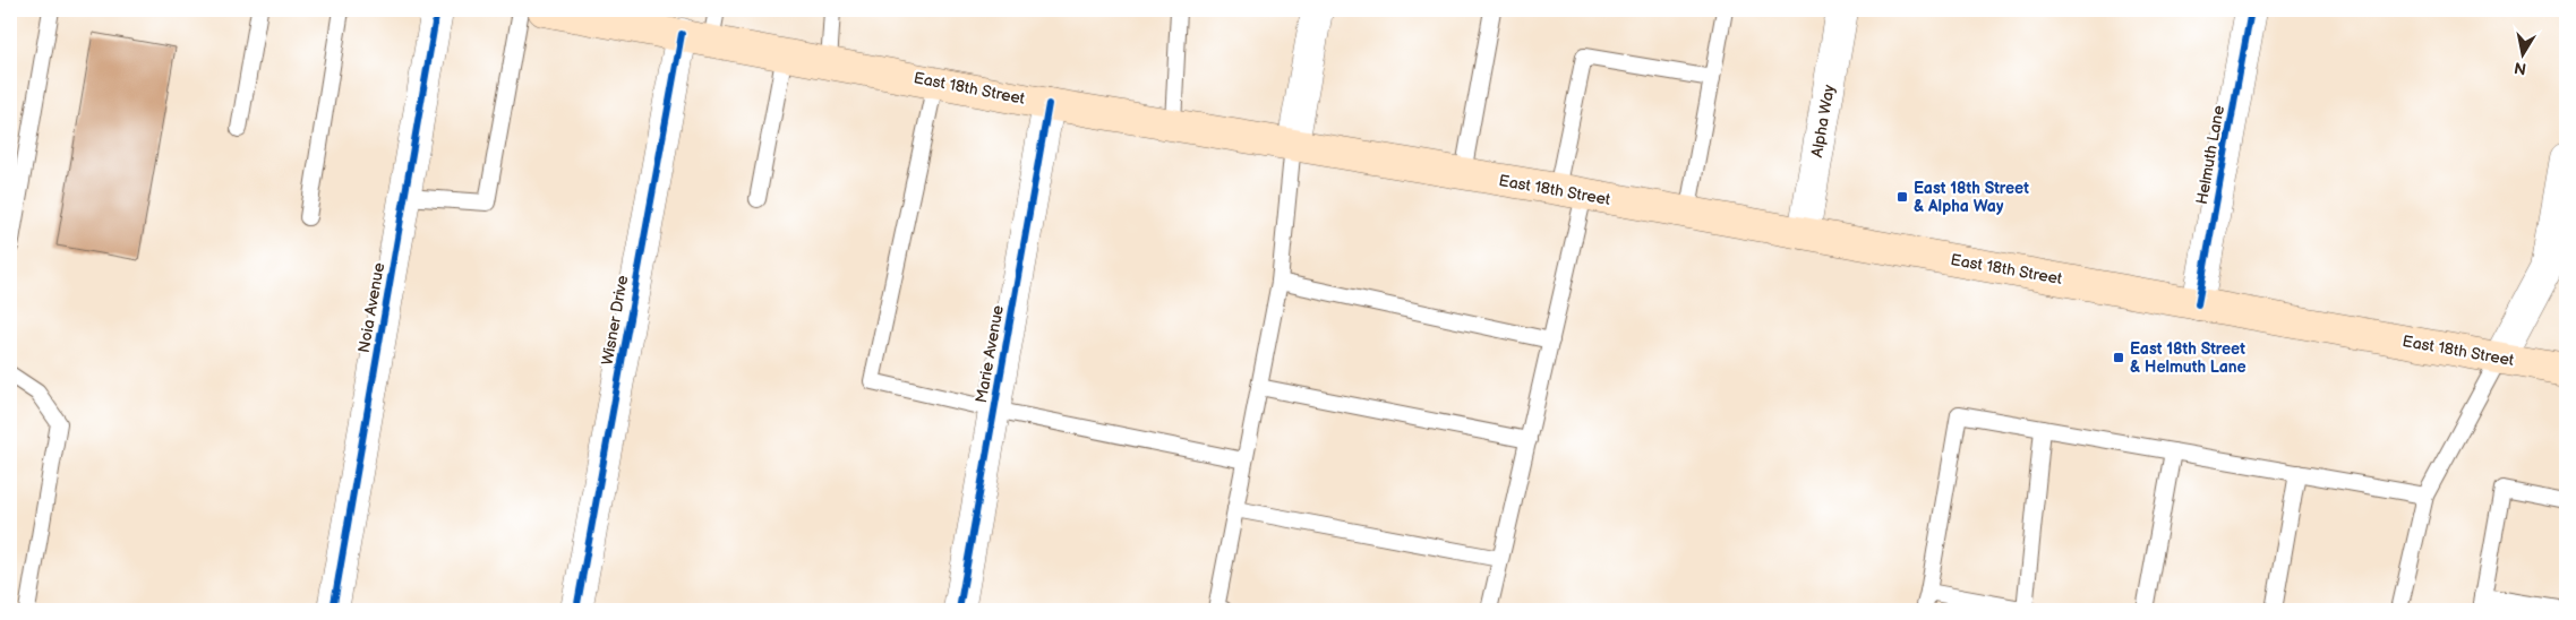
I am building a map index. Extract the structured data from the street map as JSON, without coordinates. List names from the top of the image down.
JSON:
{
  "streets": {
    "main road": ["East 18th Street"],
    "street": [
      "Alpha Way",
      "Helmuth Lane",
      "Noia Avenue",
      "Wisner Drive",
      "Marie Avenue"
    ]
  },
  "crossings": [
    ["East 18th Street", "Alpha Way"],
    ["East 18th Street", "Helmuth Lane"],
    ["East 18th Street", "Wisner Drive"],
    ["East 18th Street", "Marie Avenue"]
  ],
  "places": {
    "transit": ["East 18th Street & Alpha Way", "East 18th Street & Helmuth Lane"]
  },
  "north": "bottom"
}
